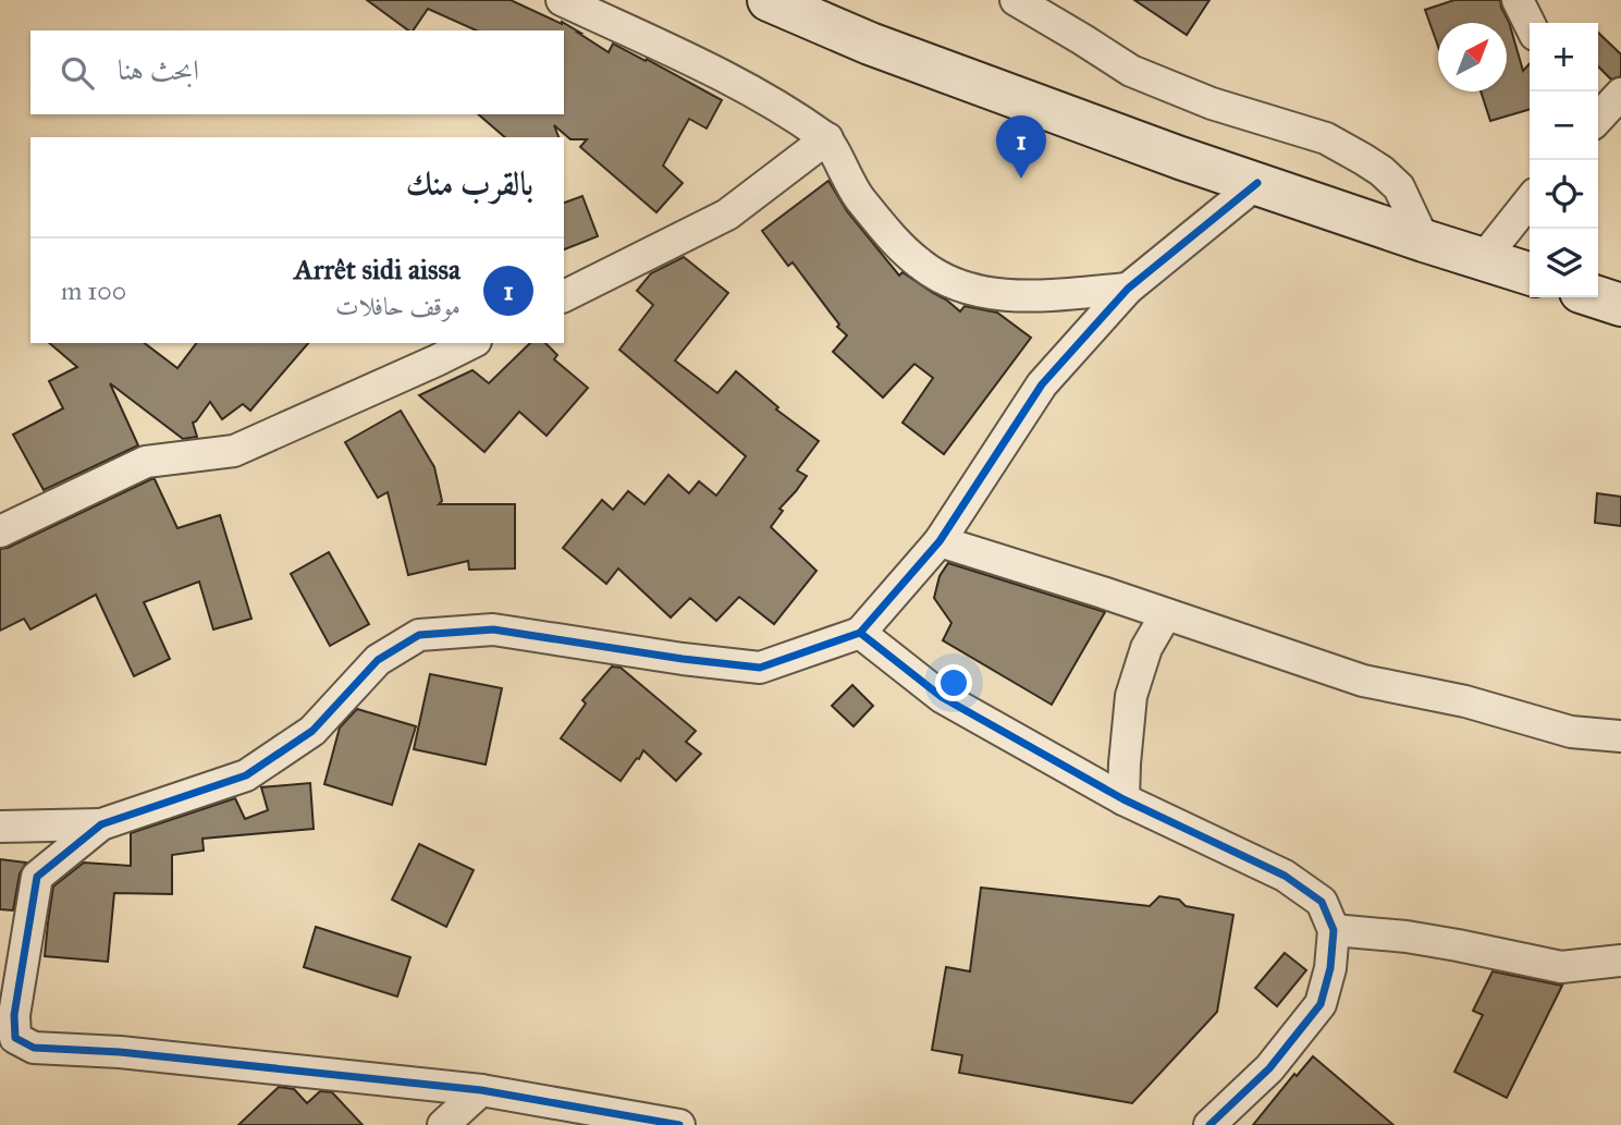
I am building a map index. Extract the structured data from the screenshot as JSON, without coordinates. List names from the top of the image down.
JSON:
{
  "north": "top right",
  "page": {
    "map_buttons": ["+", "−"],
    "search": "ابحث هنا",
    "pins": "1",
    "heading": "بالقرب منك",
    "list": [
      {
        "mark": "1",
        "name": "Arrêt sidi aissa",
        "note": "موقف حافلات",
        "value": "100 m"
      }
    ]
  }
}
